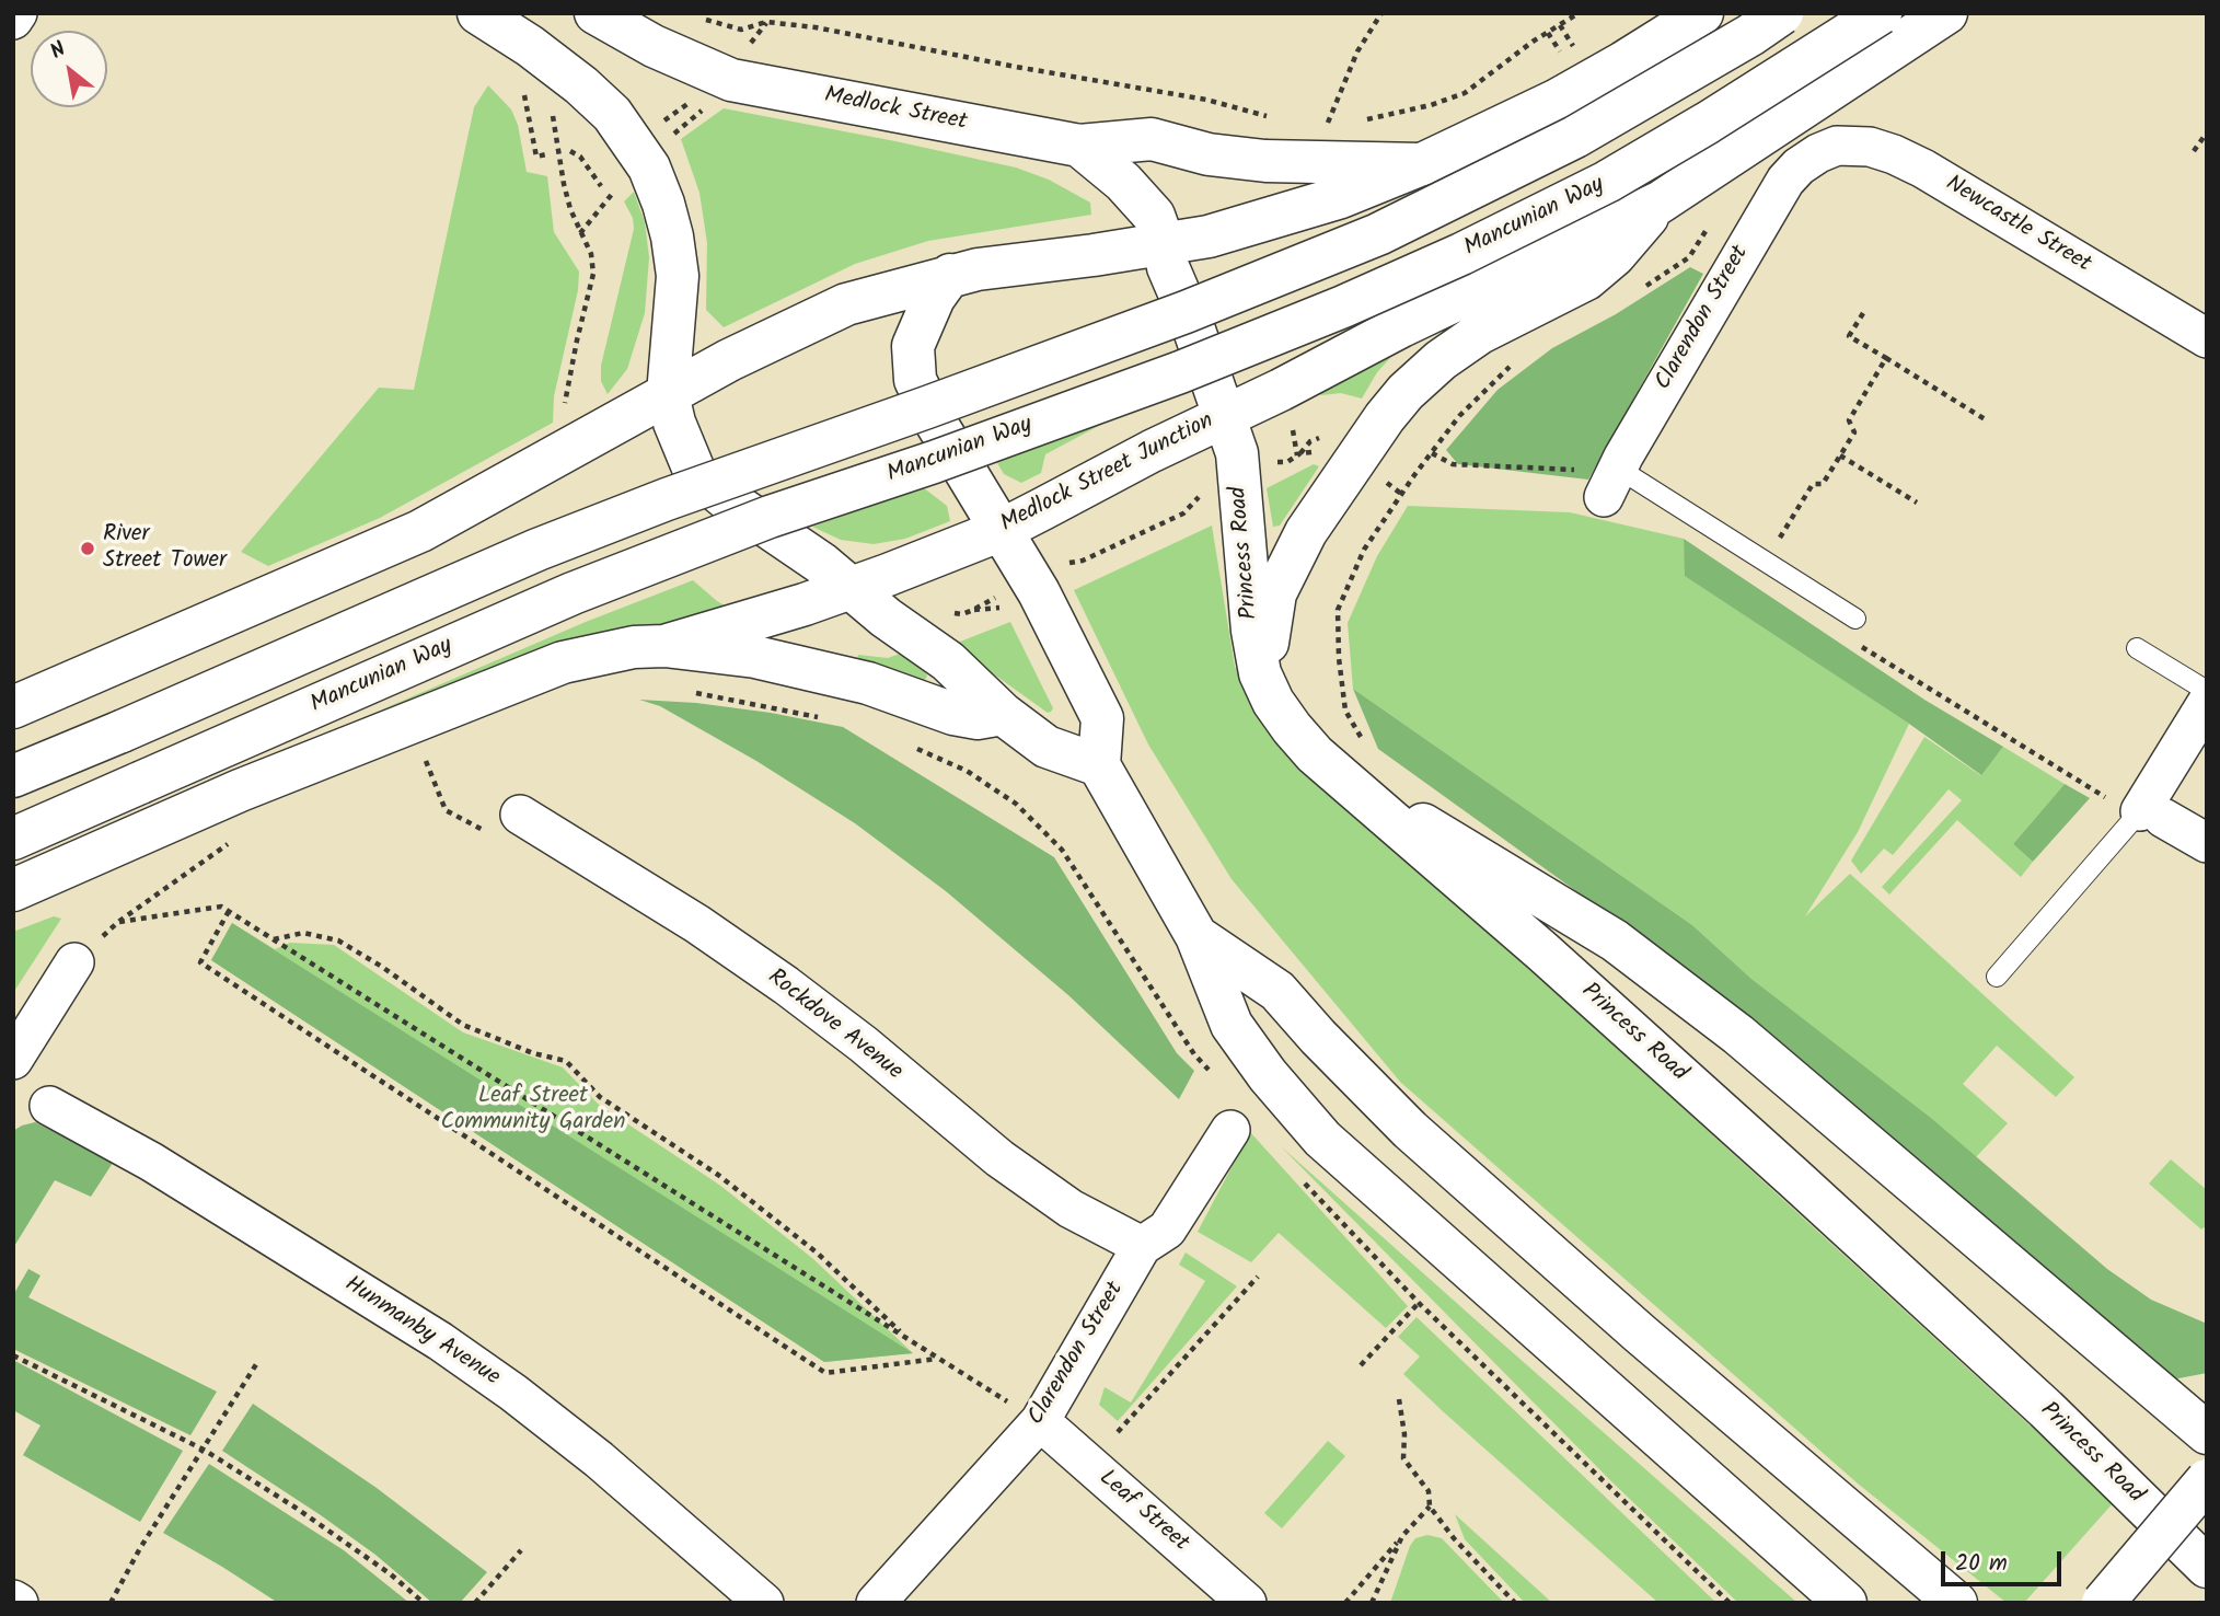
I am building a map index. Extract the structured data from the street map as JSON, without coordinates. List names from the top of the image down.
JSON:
{
  "streets": {
    "main road": [
      "Medlock Street",
      "Mancunian Way",
      "Medlock Street Junction",
      "Princess Road"
    ],
    "street": [
      "Newcastle Street",
      "Clarendon Street",
      "Rockdove Avenue",
      "Hunmanby Avenue",
      "Leaf Street"
    ]
  },
  "crossings": [
    ["Medlock Street", "Medlock Street Junction"],
    ["Mancunian Way", "Medlock Street Junction"],
    ["Mancunian Way", "Princess Road"],
    ["Newcastle Street", "Clarendon Street"],
    ["Clarendon Street", "Rockdove Avenue"],
    ["Clarendon Street", "Leaf Street"],
    ["Medlock Street Junction", "Princess Road"]
  ],
  "parks": ["Leaf Street Community Garden"],
  "places": ["River Street Tower"],
  "scale_bar": "20 m",
  "north": "top left"
}
